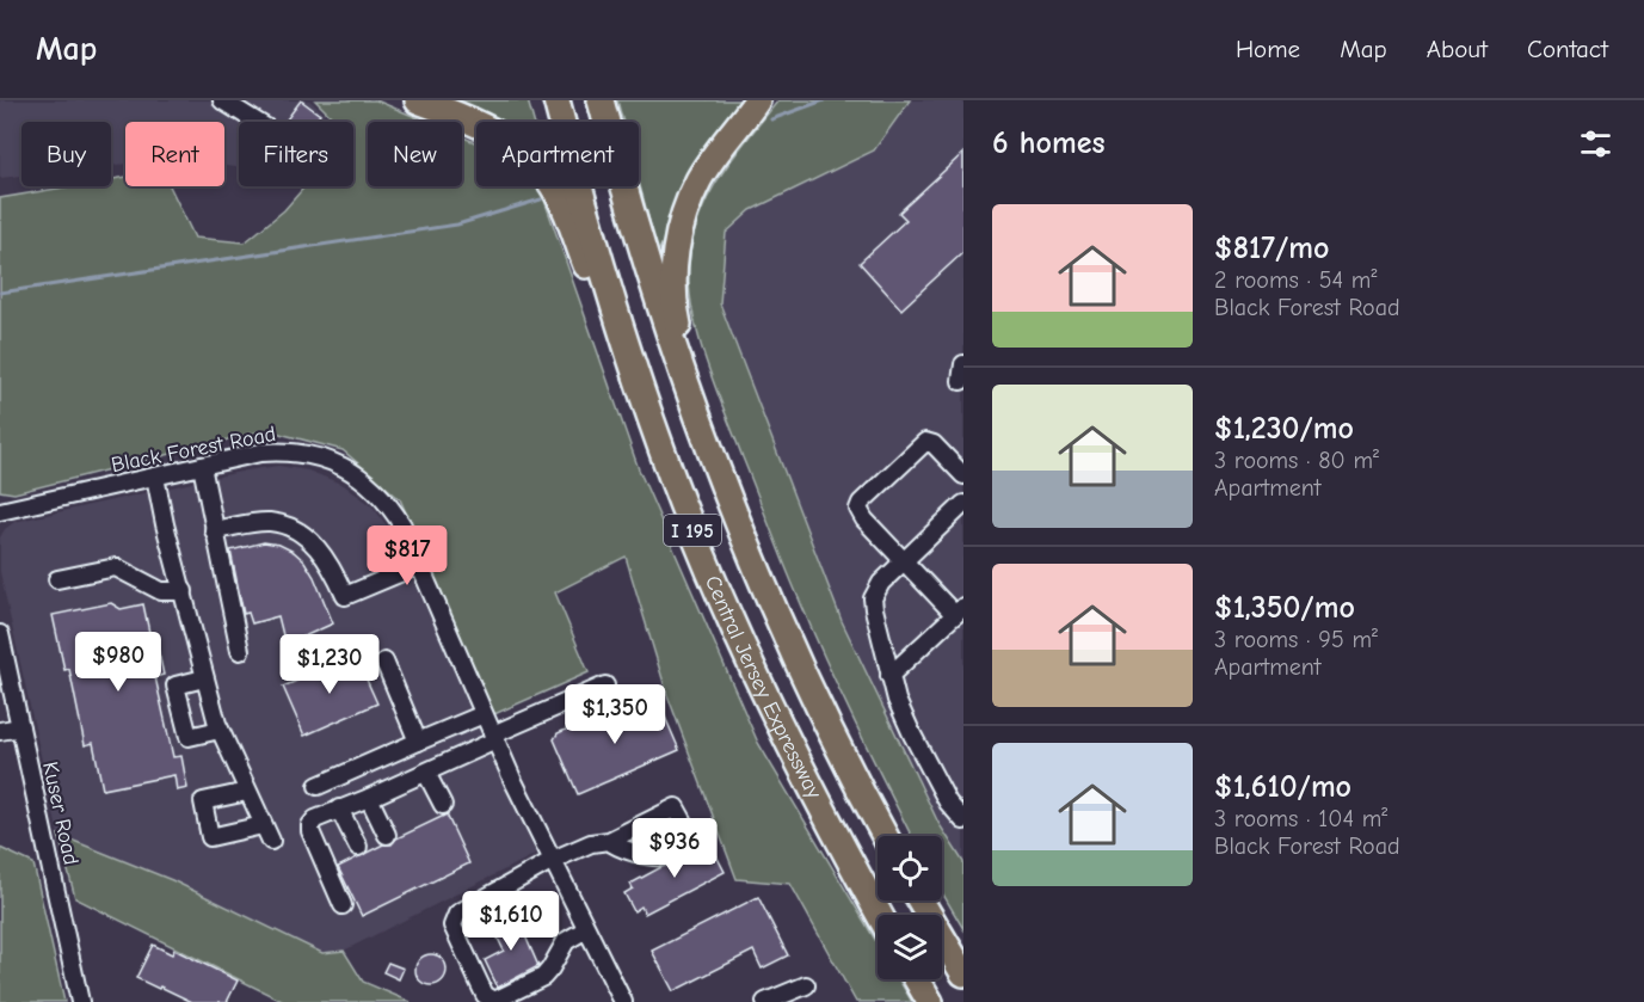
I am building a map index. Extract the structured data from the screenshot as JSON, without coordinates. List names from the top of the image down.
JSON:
{
  "streets": {
    "highway": ["I 195", "Central Jersey Expressway"],
    "street": ["Black Forest Road", "Kuser Road"]
  },
  "page": {
    "header": "Map",
    "nav": [
      "Home",
      "Map",
      "About",
      "Contact"
    ],
    "heading": "6 homes",
    "chip": [
      "Buy",
      "Rent",
      "Filters",
      "New",
      "Apartment"
    ],
    "list": [
      {
        "name": "$817/mo",
        "note": "2 rooms · 54 m² · Black Forest Road"
      },
      {
        "name": "$1,230/mo",
        "note": "3 rooms · 80 m² · Apartment"
      },
      {
        "name": "$1,350/mo",
        "note": "3 rooms · 95 m² · Apartment"
      },
      {
        "name": "$1,610/mo",
        "note": "3 rooms · 104 m² · Black Forest Road"
      }
    ],
    "price": [
      "$817",
      "$980",
      "$1,230",
      "$1,350",
      "$936",
      "$1,610"
    ]
  }
}
